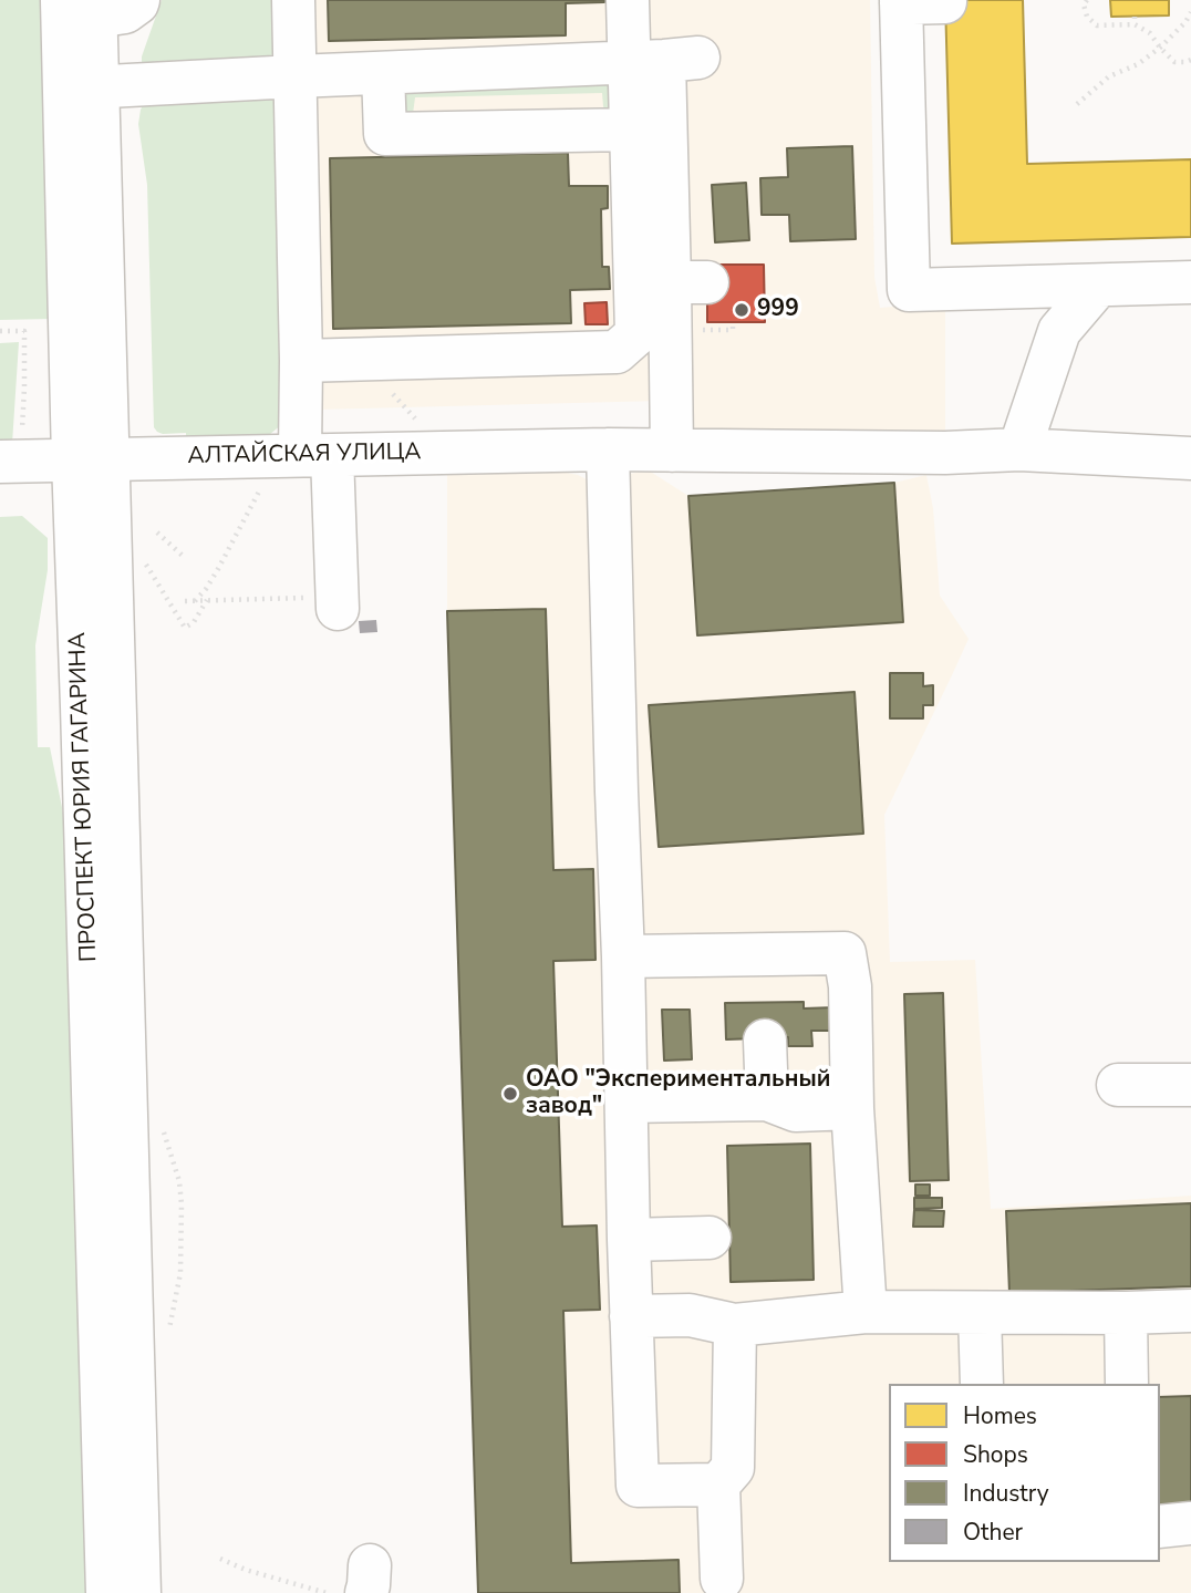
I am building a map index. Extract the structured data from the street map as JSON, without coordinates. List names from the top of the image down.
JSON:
{
  "streets": {
    "main road": ["АЛТАЙСКАЯ УЛИЦА", "ПРОСПЕКТ ЮРИЯ ГАГАРИНА"]
  },
  "crossings": [
    ["АЛТАЙСКАЯ УЛИЦА", "ПРОСПЕКТ ЮРИЯ ГАГАРИНА"]
  ],
  "places": ["999", "ОАО \"Экспериментальный завод\""],
  "legend": [
    "Homes",
    "Shops",
    "Industry",
    "Other"
  ]
}
